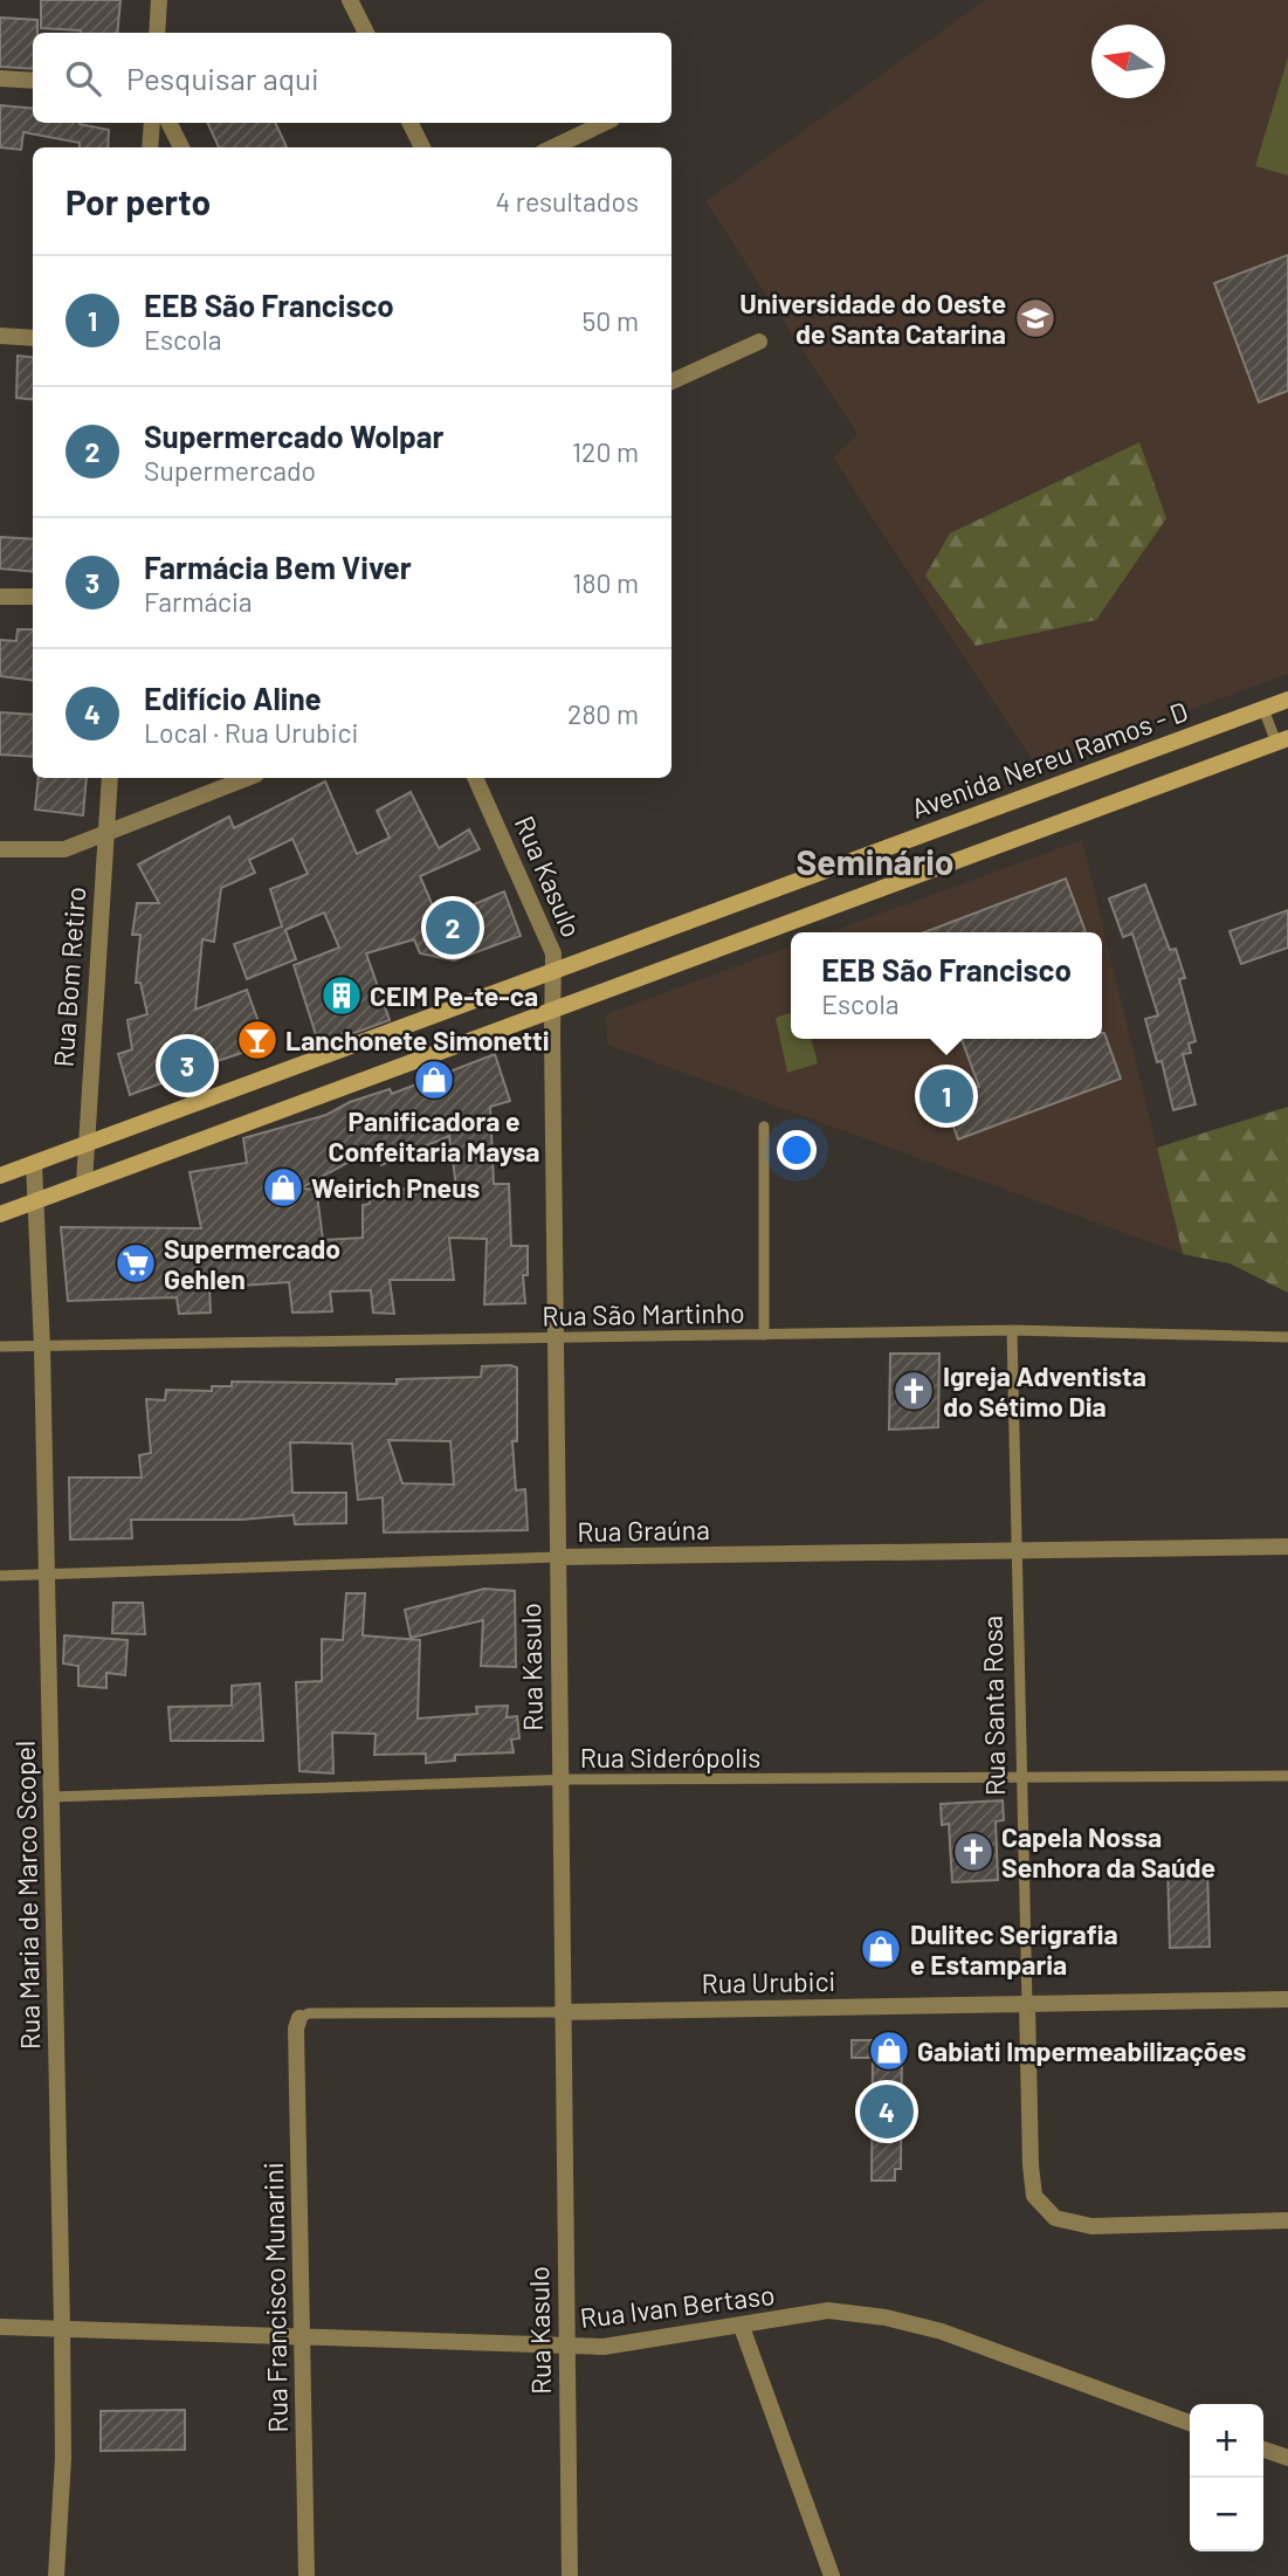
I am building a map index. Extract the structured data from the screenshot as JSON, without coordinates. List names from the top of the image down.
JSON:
{
  "streets": {
    "street": [
      "Avenida Nereu Ramos - D",
      "Rua Kasulo",
      "Rua Bom Retiro",
      "Rua Graúna",
      "Rua Santa Rosa",
      "Rua Maria de Marco Scopel",
      "Rua Urubici",
      "Rua Francisco Munarini",
      "Rua Ivan Bertaso"
    ],
    "lane": ["Rua São Martinho", "Rua Siderópolis"]
  },
  "crossings": [
    ["Avenida Nereu Ramos - D", "Rua Kasulo"],
    ["Avenida Nereu Ramos - D", "Rua Bom Retiro"],
    ["Avenida Nereu Ramos - D", "Rua Maria de Marco Scopel"],
    ["Rua Kasulo", "Rua São Martinho"],
    ["Rua Kasulo", "Rua Graúna"],
    ["Rua Kasulo", "Rua Siderópolis"],
    ["Rua Kasulo", "Rua Urubici"],
    ["Rua Kasulo", "Rua Ivan Bertaso"],
    ["Rua São Martinho", "Rua Santa Rosa"],
    ["Rua São Martinho", "Rua Maria de Marco Scopel"],
    ["Rua Graúna", "Rua Santa Rosa"],
    ["Rua Graúna", "Rua Maria de Marco Scopel"],
    ["Rua Santa Rosa", "Rua Siderópolis"],
    ["Rua Santa Rosa", "Rua Urubici"],
    ["Rua Siderópolis", "Rua Maria de Marco Scopel"],
    ["Rua Maria de Marco Scopel", "Rua Ivan Bertaso"],
    ["Rua Urubici", "Rua Francisco Munarini"],
    ["Rua Francisco Munarini", "Rua Ivan Bertaso"]
  ],
  "districts": ["Seminário"],
  "places": {
    "school or university": ["Universidade do Oeste de Santa Catarina"],
    "building": ["CEIM Pe-te-ca"],
    "bar": ["Lanchonete Simonetti"],
    "shop": [
      "Panificadora e Confeitaria Maysa",
      "Weirich Pneus",
      "Dulitec Serigrafia e Estamparia",
      "Gabiati Impermeabilizações"
    ],
    "supermarket": ["Supermercado Gehlen"],
    "church": ["Igreja Adventista do Sétimo Dia", "Capela Nossa Senhora da Saúde"]
  },
  "north": "left",
  "page": {
    "search": "Pesquisar aqui",
    "heading": ["Por perto", "4 resultados"],
    "list": [
      {
        "mark": "1",
        "name": "EEB São Francisco",
        "note": "Escola",
        "value": "50 m"
      },
      {
        "mark": "2",
        "name": "Supermercado Wolpar",
        "note": "Supermercado",
        "value": "120 m"
      },
      {
        "mark": "3",
        "name": "Farmácia Bem Viver",
        "note": "Farmácia",
        "value": "180 m"
      },
      {
        "mark": "4",
        "name": "Edifício Aline",
        "note": "Local · Rua Urubici",
        "value": "280 m"
      }
    ],
    "pins": [
      "2",
      "3",
      "1",
      "4"
    ],
    "popup": ["EEB São Francisco", "Escola"],
    "map_buttons": ["+", "−"]
  }
}
